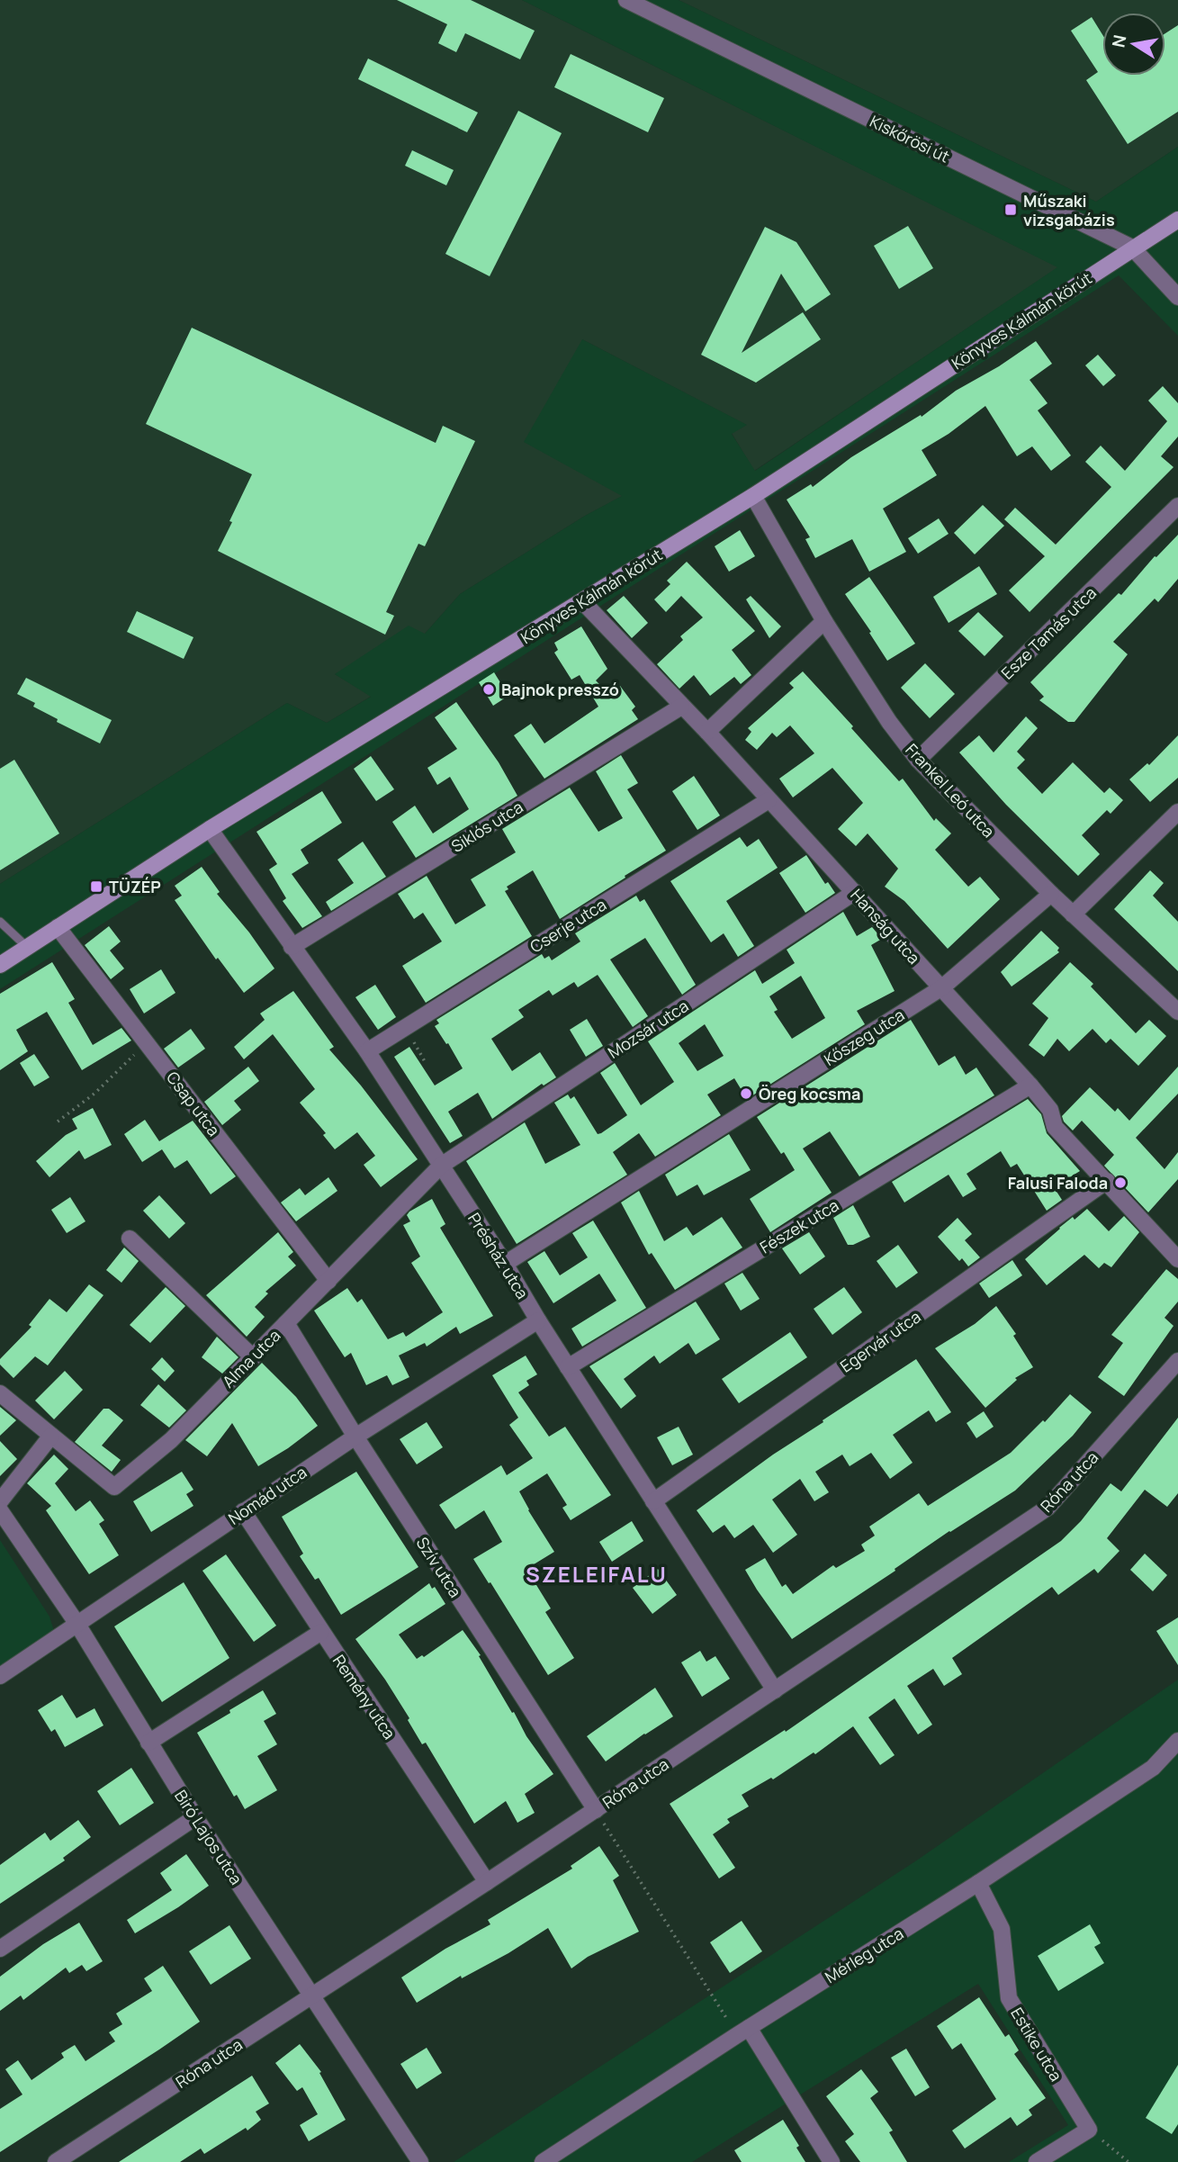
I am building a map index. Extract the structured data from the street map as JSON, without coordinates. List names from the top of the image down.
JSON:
{
  "streets": {
    "street": [
      "Kiskőrösi út",
      "Könyves Kálmán körút",
      "Esze Tamás utca",
      "Frankel Leó utca",
      "Siklós utca",
      "Cserje utca",
      "Hanság utca",
      "Mozsár utca",
      "Kőszeg utca",
      "Csap utca",
      "Fészek utca",
      "Présház utca",
      "Egervár utca",
      "Alma utca",
      "Róna utca",
      "Nomád utca",
      "Szív utca",
      "Remény utca",
      "Bíró Lajos utca",
      "Mérleg utca",
      "Estike utca"
    ]
  },
  "crossings": [
    ["Kiskőrösi út", "Könyves Kálmán körút"],
    ["Könyves Kálmán körút", "Frankel Leó utca"],
    ["Könyves Kálmán körút", "Hanság utca"],
    ["Könyves Kálmán körút", "Csap utca"],
    ["Könyves Kálmán körút", "Présház utca"],
    ["Esze Tamás utca", "Frankel Leó utca"],
    ["Frankel Leó utca", "Kőszeg utca"],
    ["Siklós utca", "Hanság utca"],
    ["Siklós utca", "Présház utca"],
    ["Cserje utca", "Hanság utca"],
    ["Cserje utca", "Présház utca"],
    ["Hanság utca", "Mozsár utca"],
    ["Hanság utca", "Kőszeg utca"],
    ["Hanság utca", "Fészek utca"],
    ["Hanság utca", "Egervár utca"],
    ["Mozsár utca", "Présház utca"],
    ["Mozsár utca", "Alma utca"],
    ["Kőszeg utca", "Présház utca"],
    ["Csap utca", "Alma utca"],
    ["Fészek utca", "Présház utca"],
    ["Présház utca", "Egervár utca"],
    ["Présház utca", "Alma utca"],
    ["Présház utca", "Róna utca"],
    ["Présház utca", "Nomád utca"],
    ["Alma utca", "Szív utca"],
    ["Róna utca", "Szív utca"],
    ["Róna utca", "Remény utca"],
    ["Róna utca", "Bíró Lajos utca"],
    ["Nomád utca", "Szív utca"],
    ["Nomád utca", "Remény utca"],
    ["Nomád utca", "Bíró Lajos utca"],
    ["Mérleg utca", "Estike utca"]
  ],
  "districts": ["SZELEIFALU"],
  "places": {
    "transit": ["Műszaki vizsgabázis", "TÜZÉP"],
    "other": ["Bajnok presszó", "Öreg kocsma", "Falusi Faloda"]
  },
  "north": "left"
}
